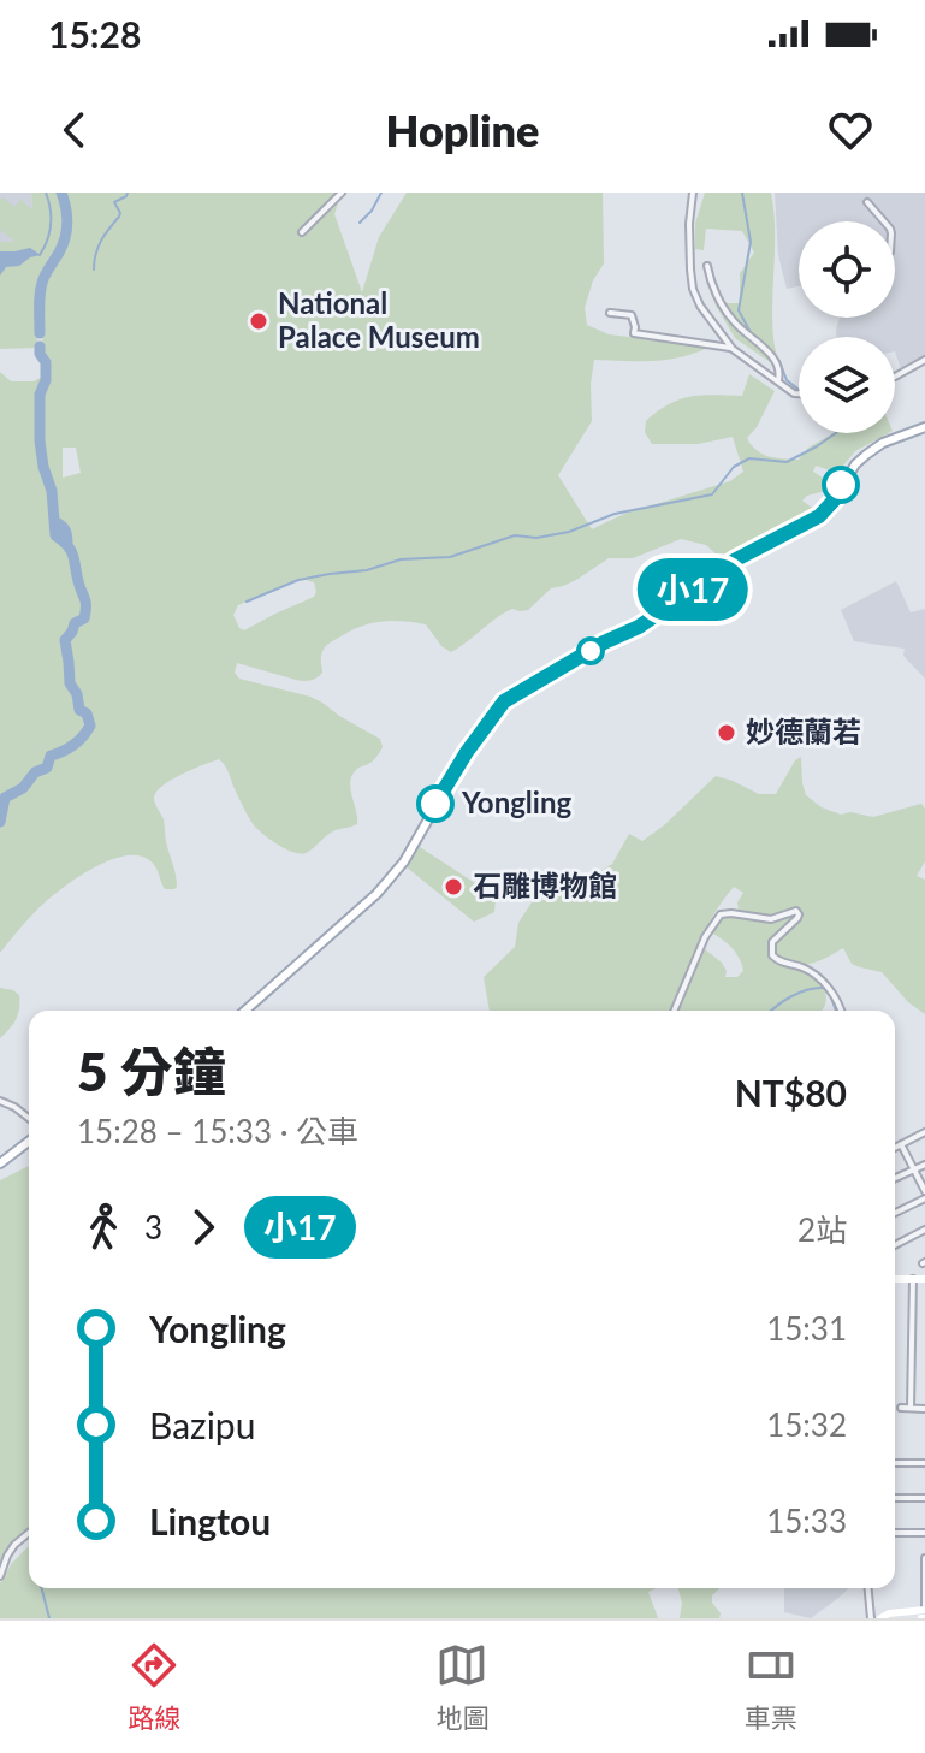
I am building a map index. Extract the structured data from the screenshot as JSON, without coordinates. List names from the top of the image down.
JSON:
{
  "places": [
    "National Palace Museum",
    "妙德蘭若",
    "Yongling",
    "石雕博物館"
  ],
  "lines": ["bus line 小17"],
  "page": {
    "status": "15:28",
    "header": "Hopline",
    "on_map": "小17",
    "heading": ["5 分鐘", "15:28 – 15:33 · 公車", "NT$80"],
    "legs": ["3", "小17", "2站"],
    "list": [
      {
        "name": "Yongling",
        "value": "15:31"
      },
      {
        "name": "Bazipu",
        "value": "15:32"
      },
      {
        "name": "Lingtou",
        "value": "15:33"
      }
    ],
    "tabs": ["路線", "地圖", "車票"]
  }
}
